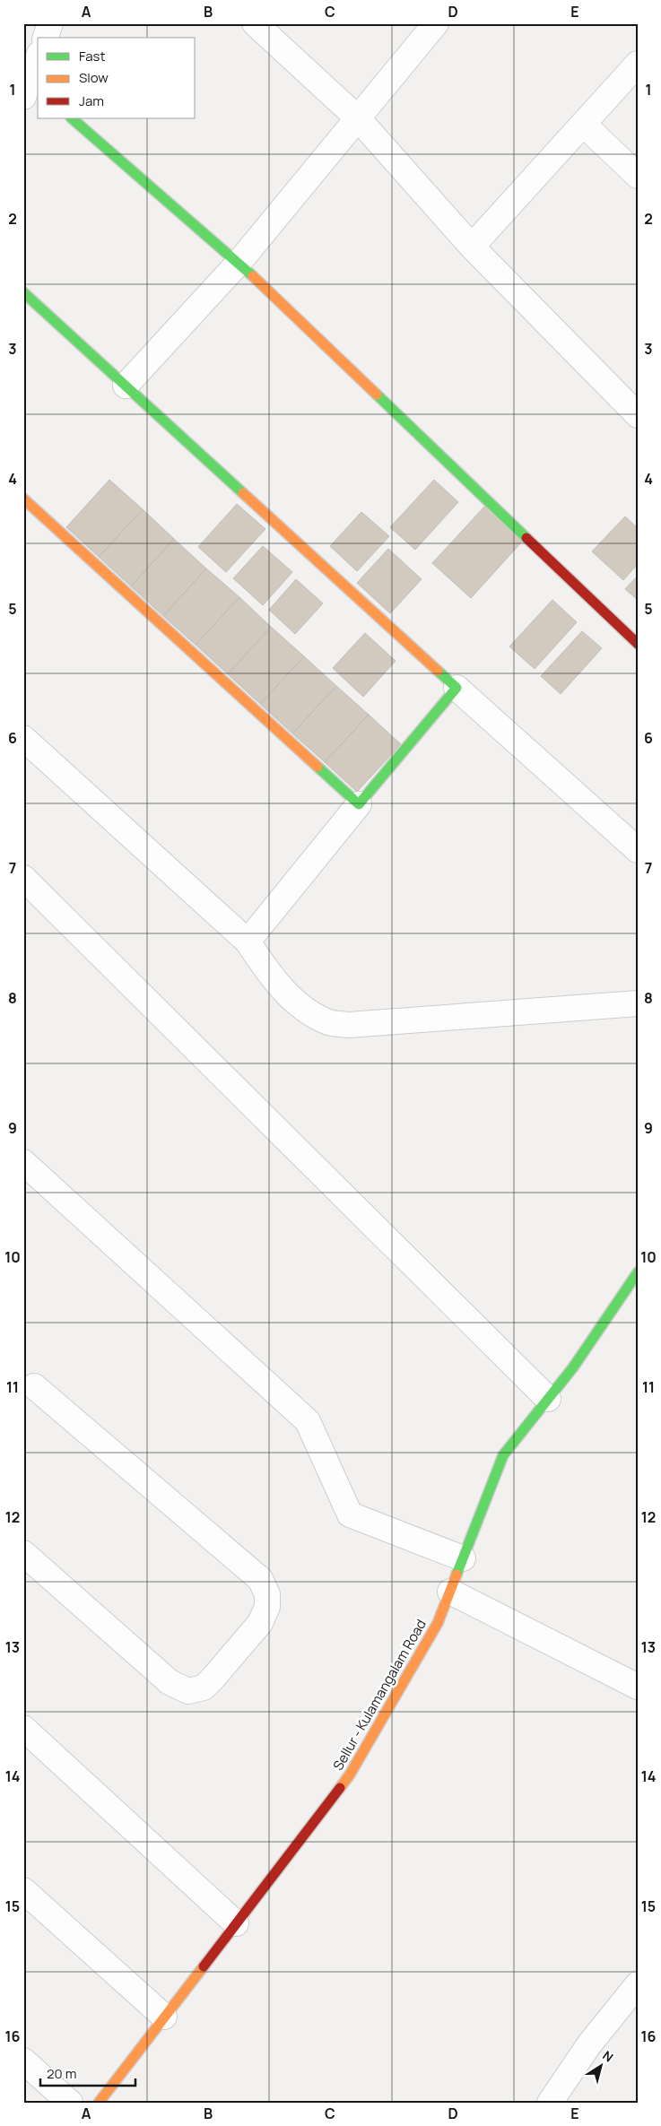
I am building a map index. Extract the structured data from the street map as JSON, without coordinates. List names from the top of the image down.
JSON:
{
  "streets": {
    "street": ["Sellur - Kulamangalam Road"]
  },
  "legend": ["Fast", "Slow", "Jam"],
  "scale_bar": "20 m",
  "north": "top right",
  "grid": {
    "columns": [
      "A",
      "B",
      "C",
      "D",
      "E"
    ],
    "rows": [
      "1",
      "2",
      "3",
      "4",
      "5",
      "6",
      "7",
      "8",
      "9",
      "10",
      "11",
      "12",
      "13",
      "14",
      "15",
      "16"
    ]
  }
}
